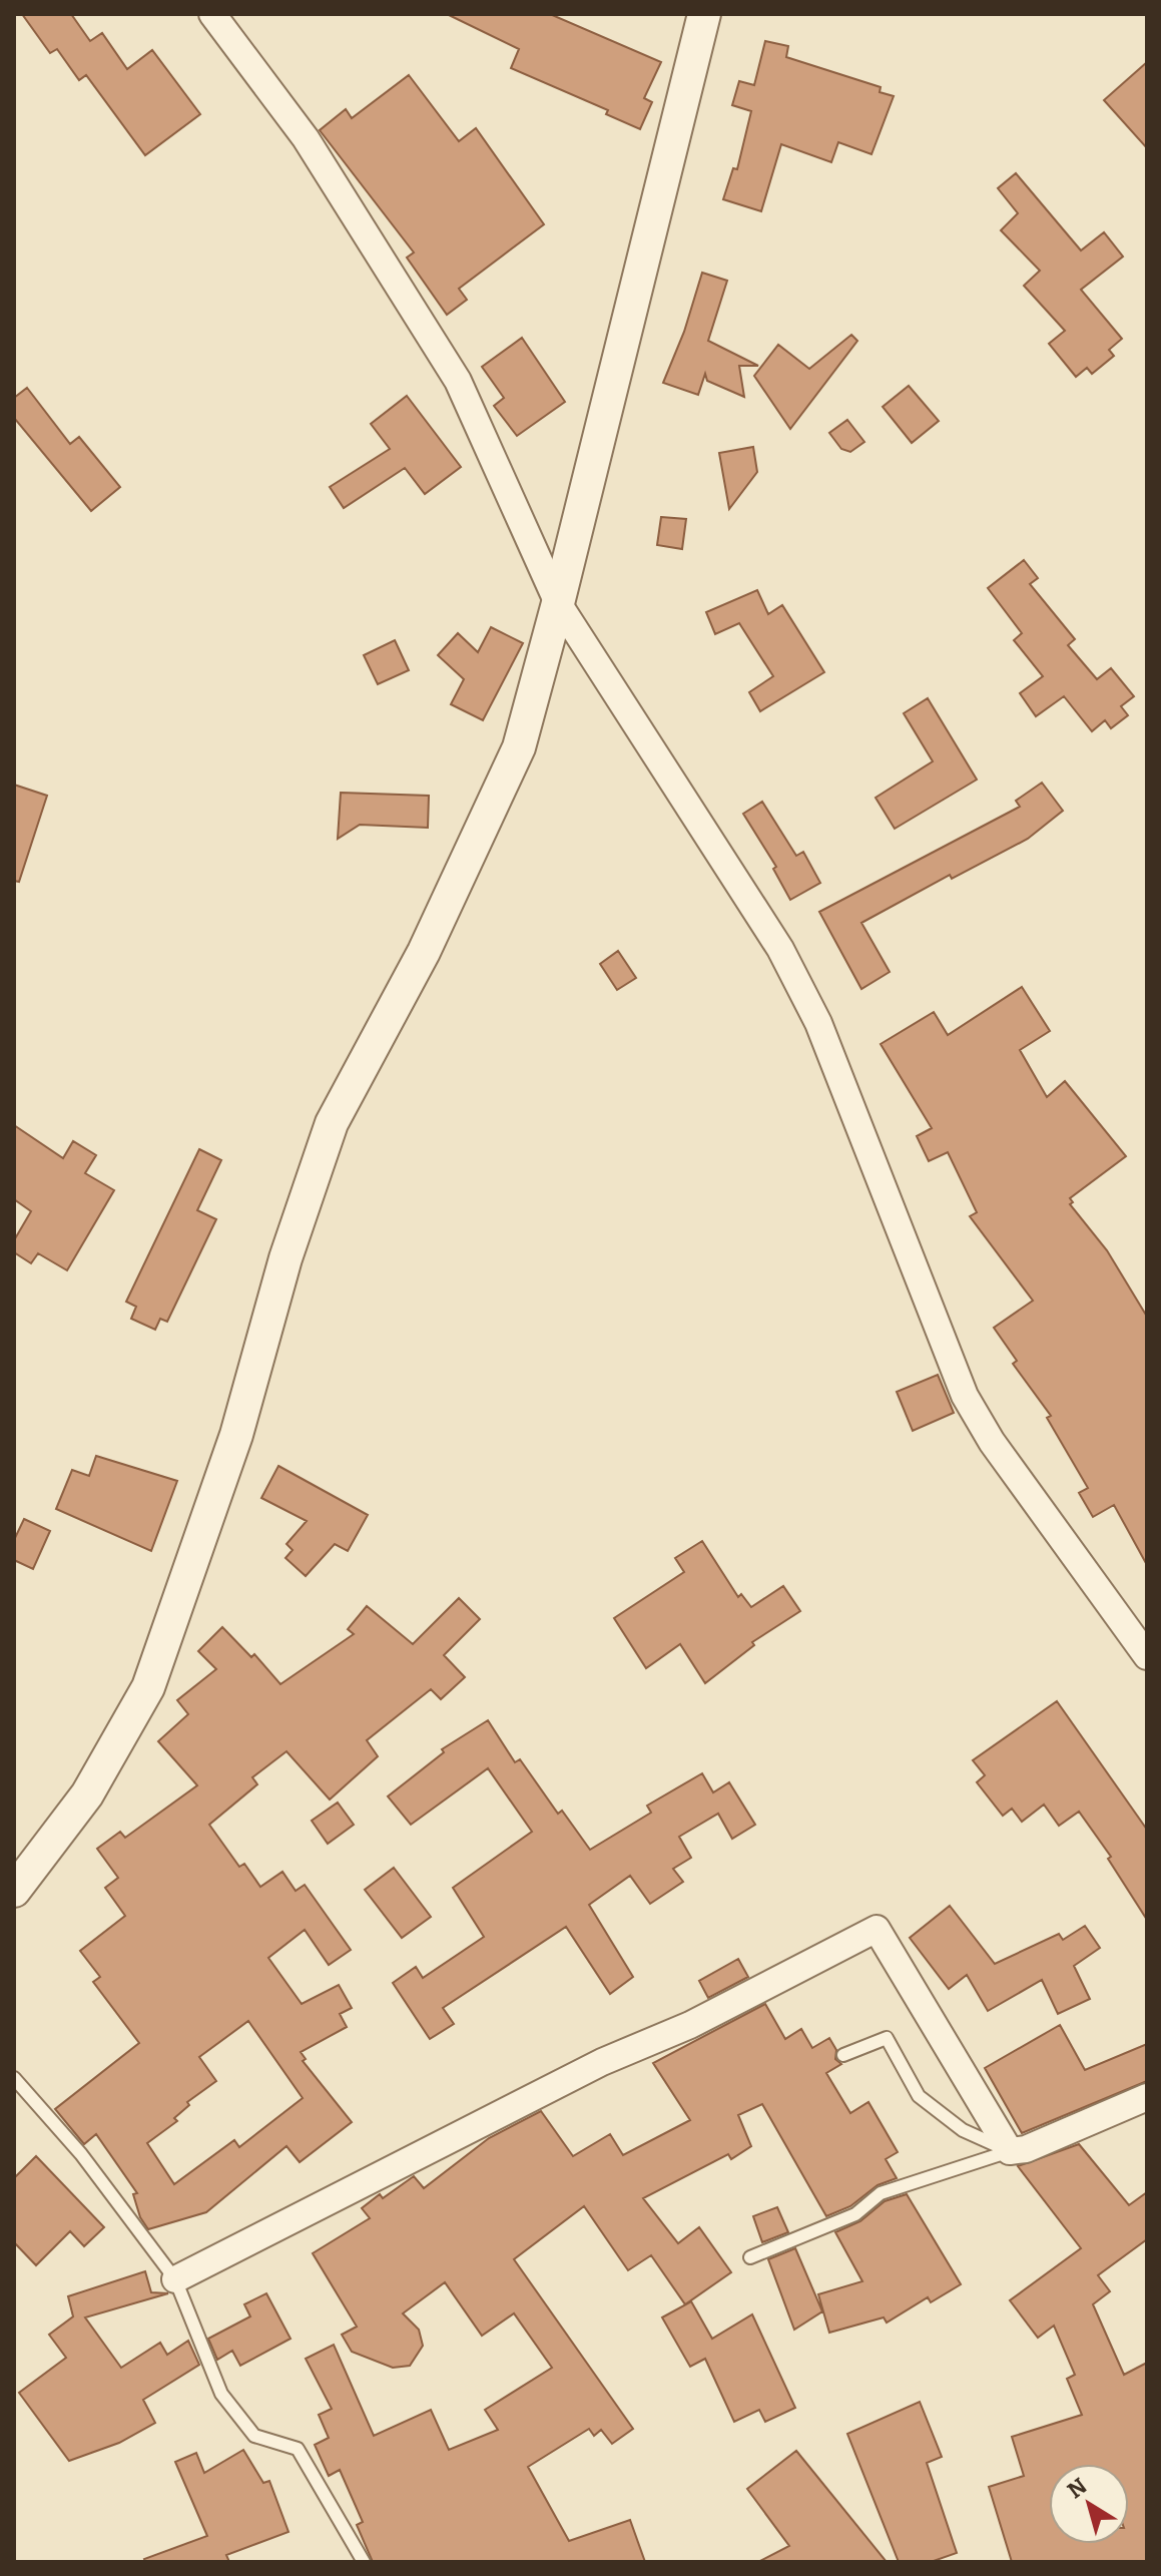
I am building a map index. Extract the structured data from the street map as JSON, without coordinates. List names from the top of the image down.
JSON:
{
  "north": "top left"
}
